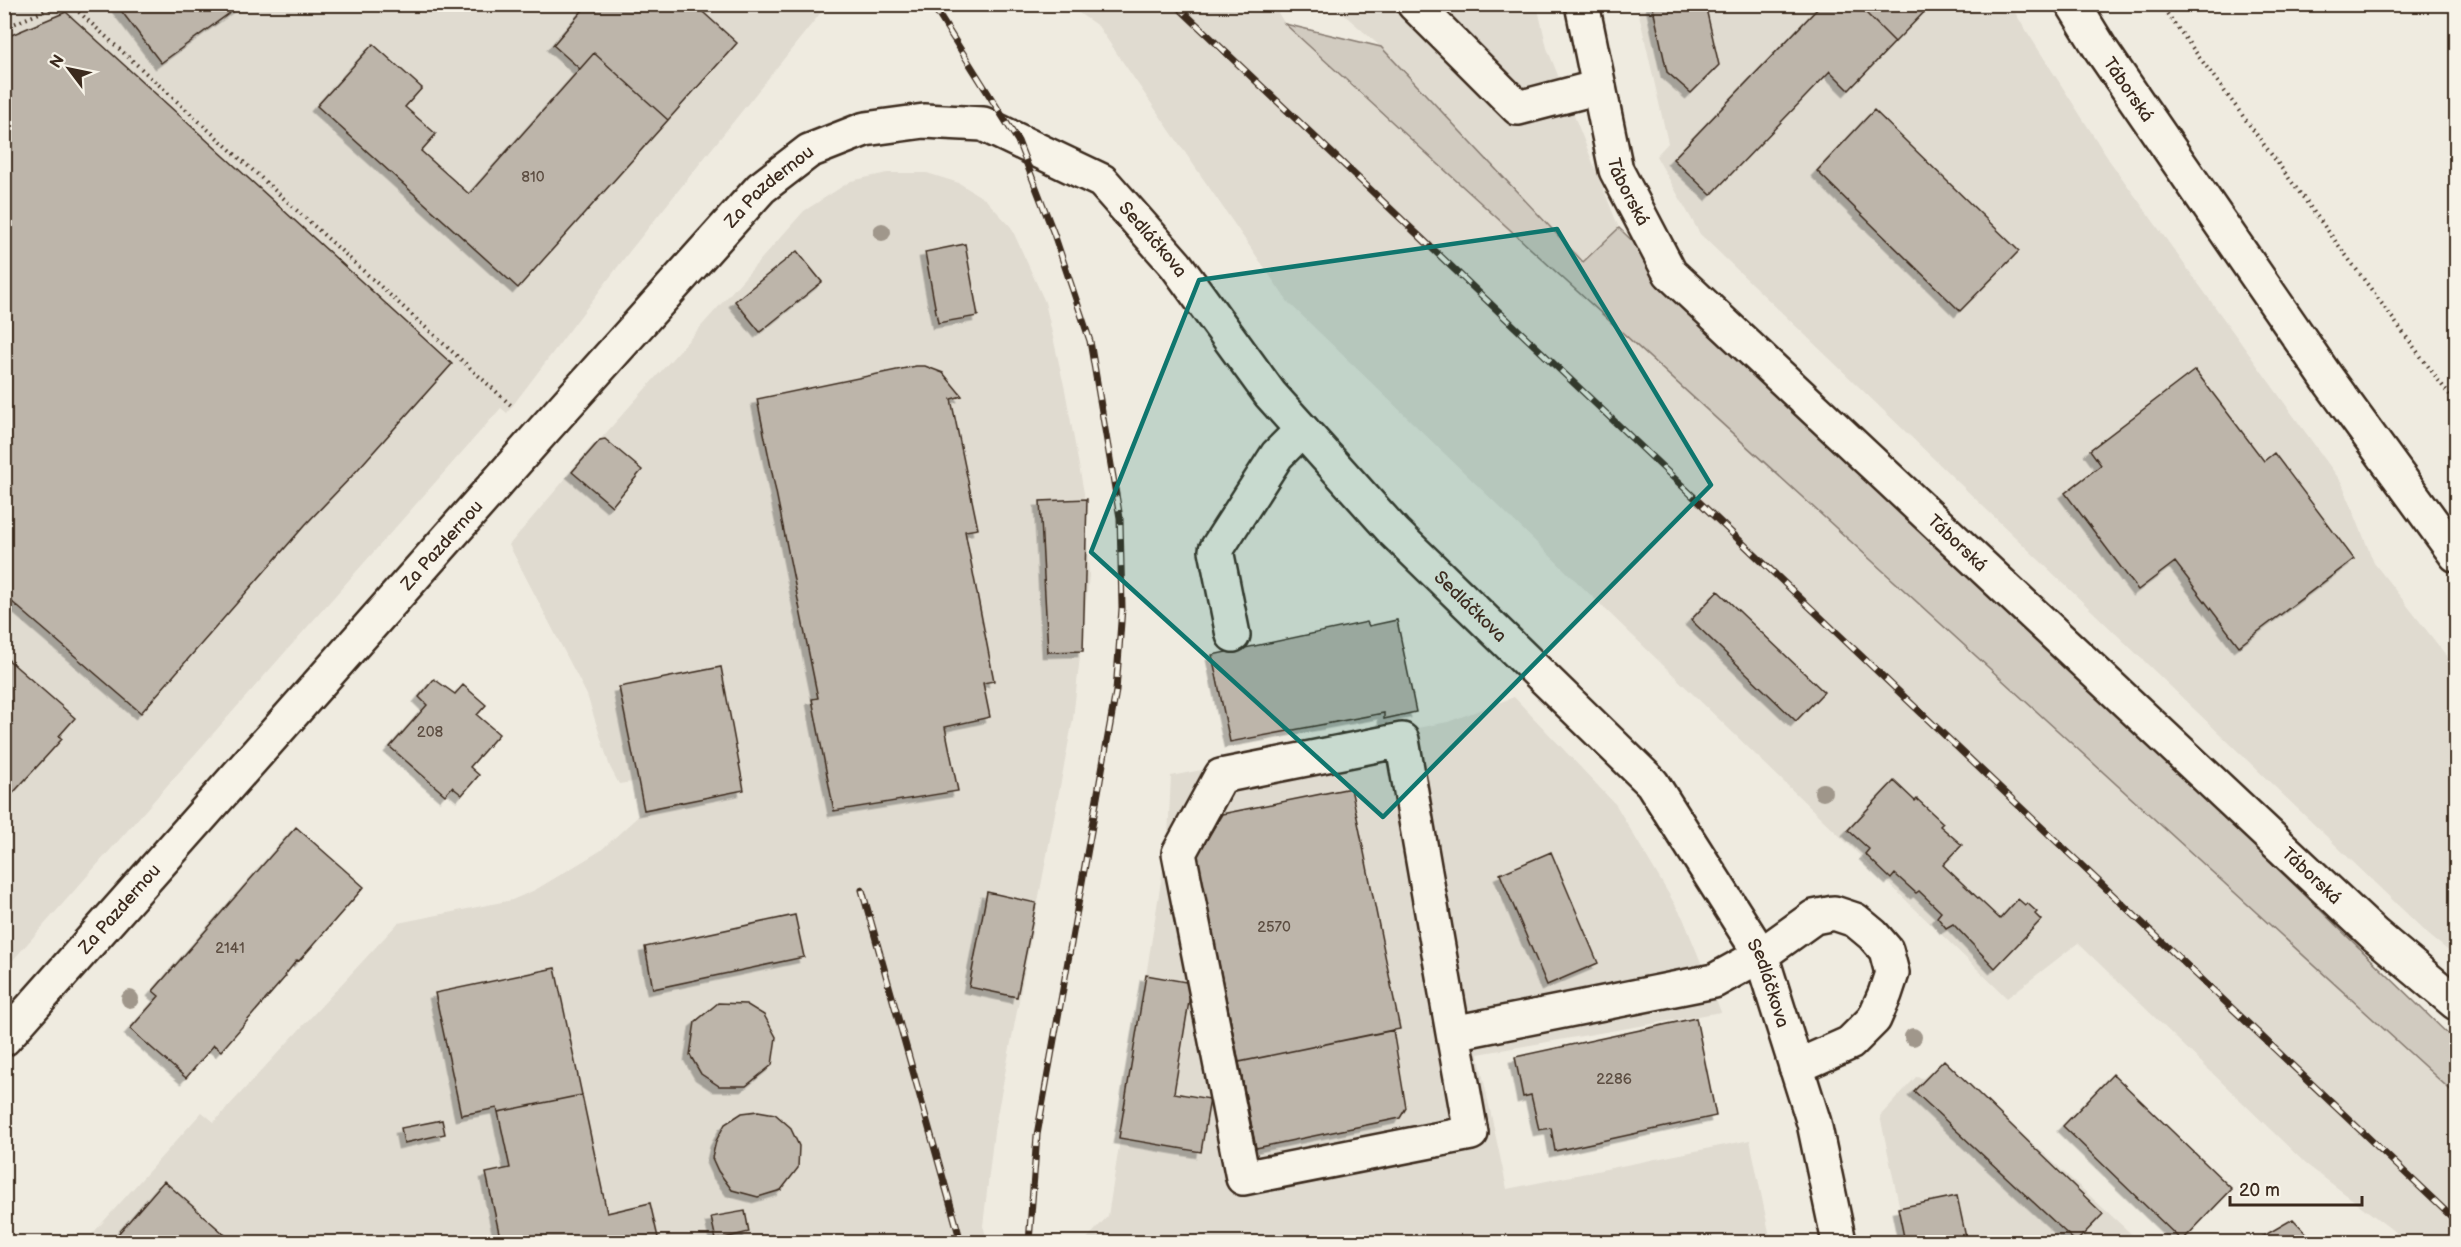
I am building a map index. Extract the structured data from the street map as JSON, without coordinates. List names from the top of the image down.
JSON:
{
  "streets": {
    "street": ["Táborská", "Za Pazdernou", "Sedláčkova"]
  },
  "crossings": [
    ["Za Pazdernou", "Sedláčkova"]
  ],
  "house_numbers": [
    "810",
    "208",
    "2570",
    "2141",
    "2286"
  ],
  "scale_bar": "20 m",
  "north": "top left"
}
